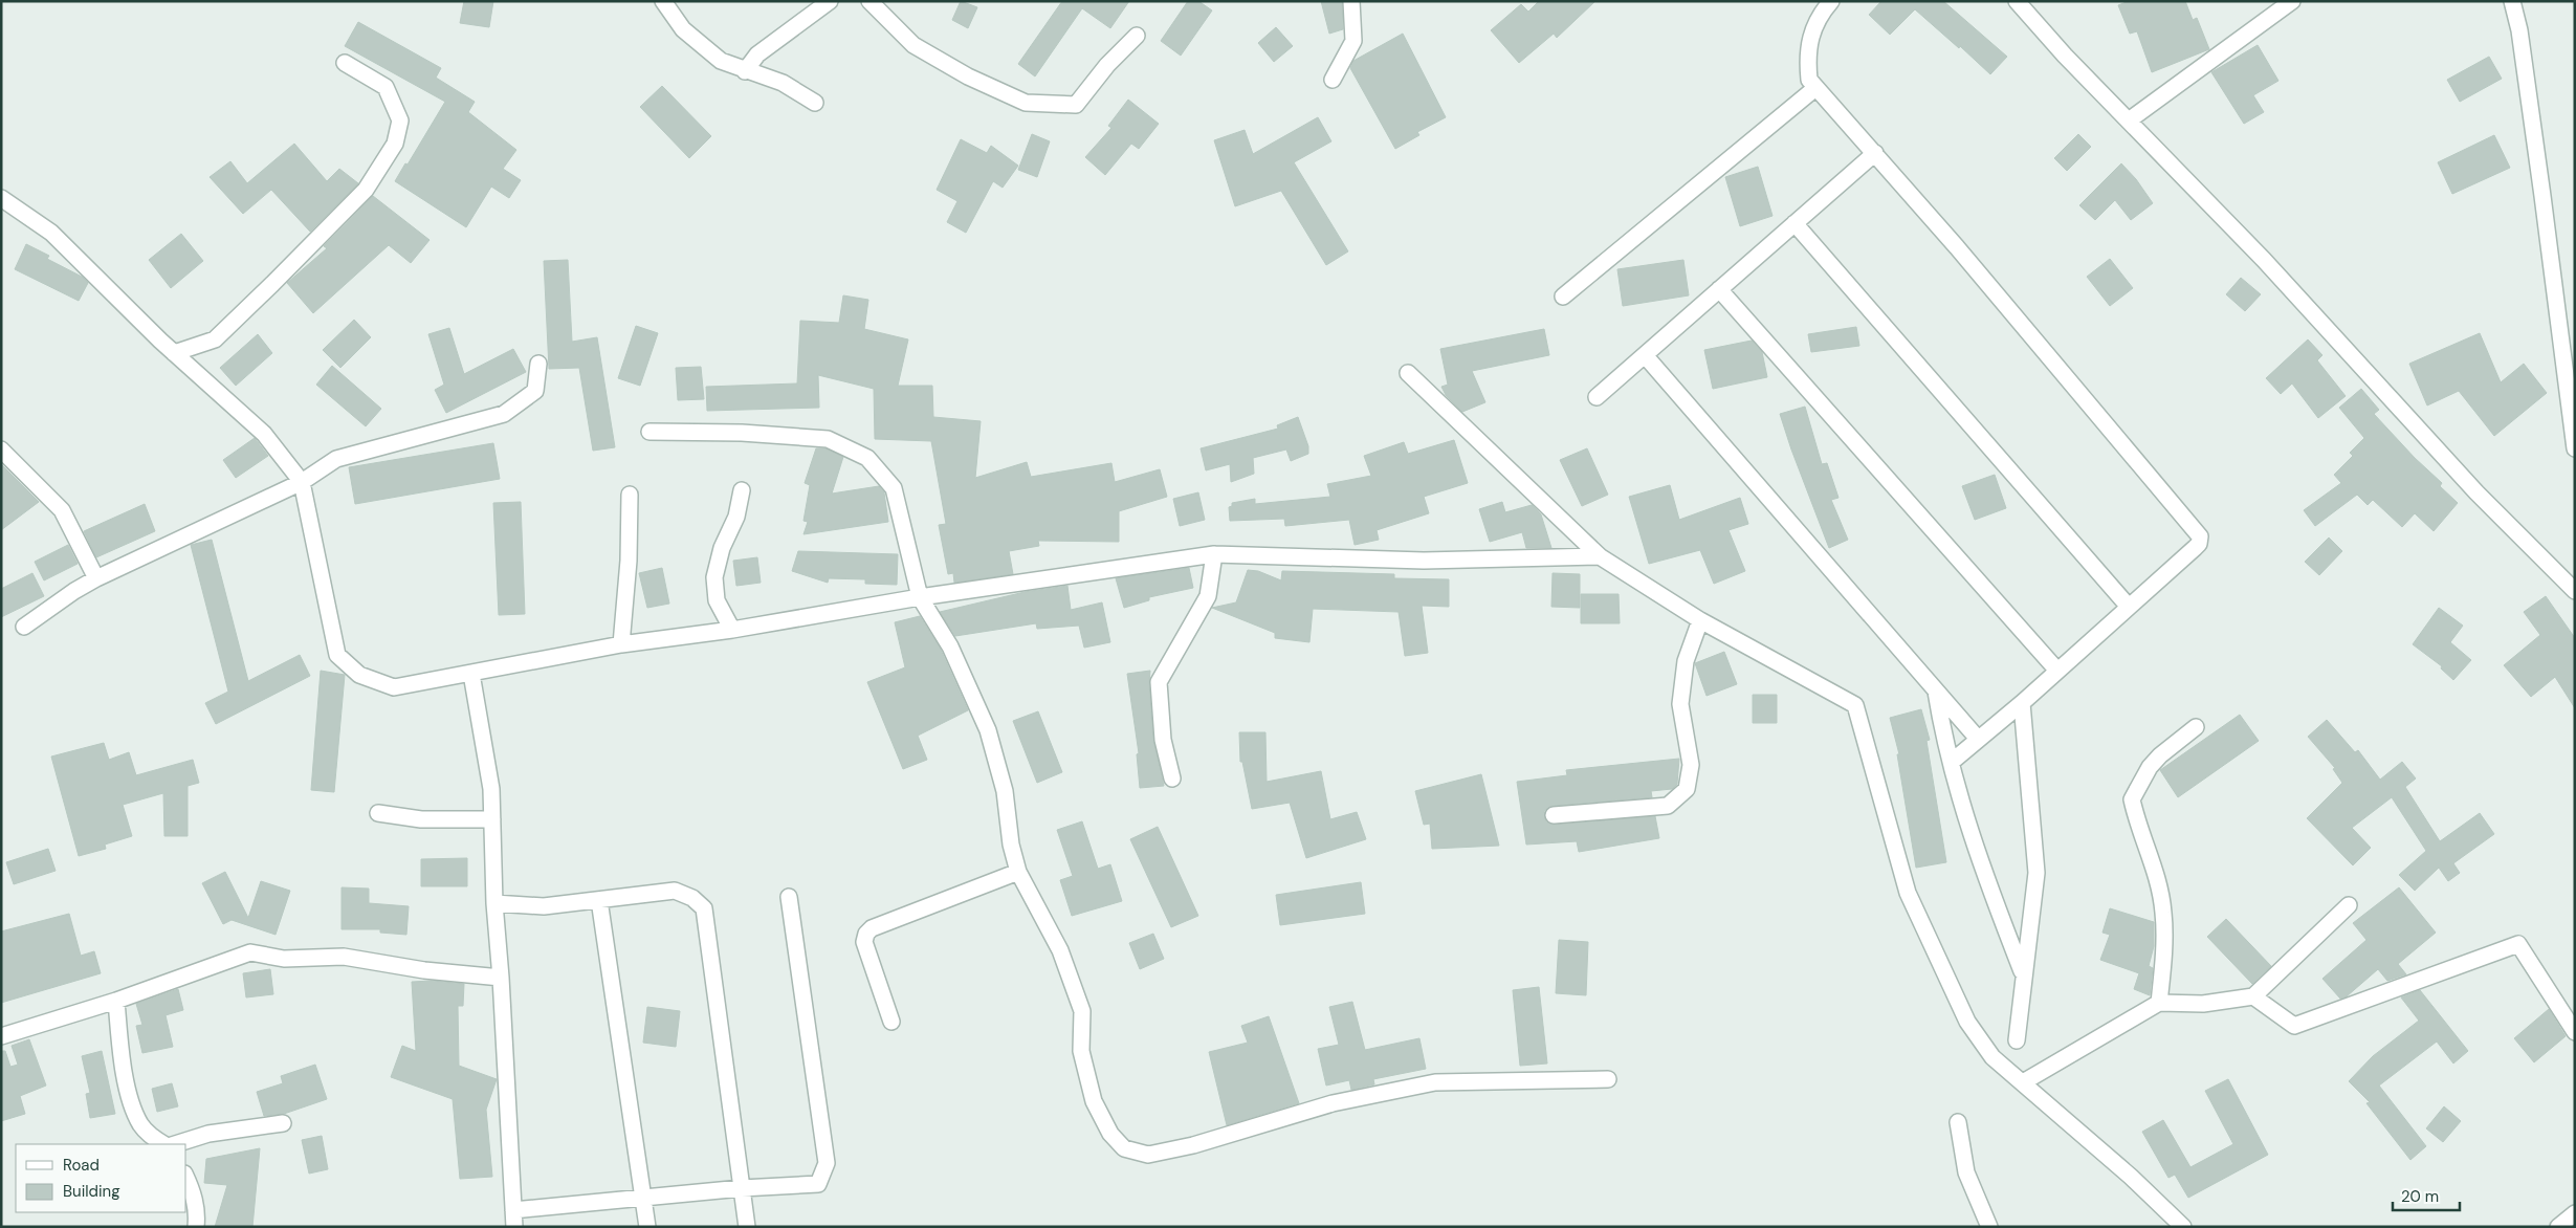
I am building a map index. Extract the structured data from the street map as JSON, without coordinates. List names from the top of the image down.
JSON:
{
  "legend": ["Road", "Building"],
  "scale_bar": "20 m"
}
